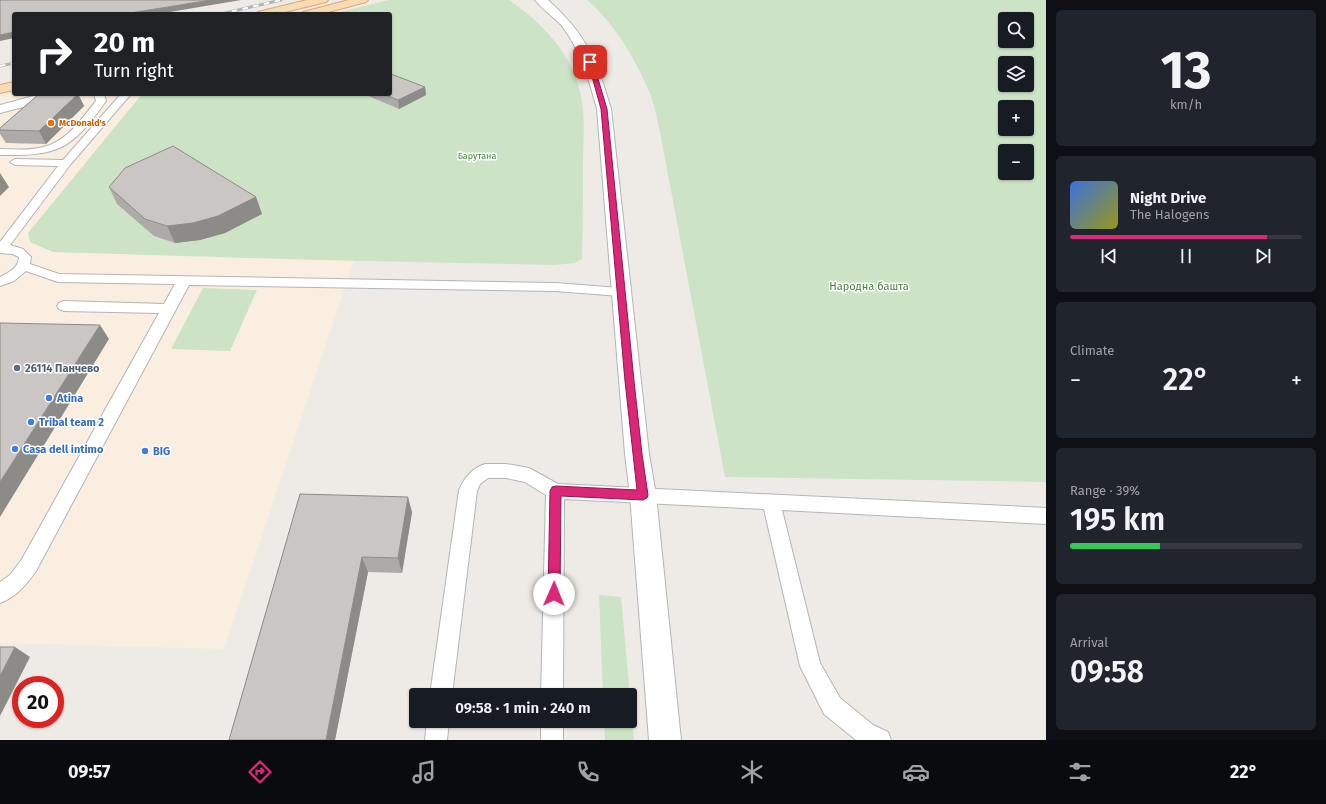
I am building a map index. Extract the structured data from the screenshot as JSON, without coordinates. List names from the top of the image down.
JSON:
{
  "parks": ["Барутана", "Народна башта"],
  "places": [
    "McDonald's",
    "26114 Панчево",
    "Atina",
    "Tribal team 2",
    "Casa dell intimo",
    "BIG"
  ],
  "page": {
    "tile": [
      ["13", "km/h"],
      "Climate",
      ["Range · 39%", "195 km"],
      ["Arrival", "09:58"]
    ],
    "map_buttons": ["+", "−"],
    "turn": ["20 m", "Turn right"],
    "song": ["Night Drive", "The Halogens"],
    "heat": ["−", "22°", "+"],
    "limit": "20",
    "trip": "09:58 · 1 min · 240 m",
    "tabs": ["09:57", "22°"]
  }
}
